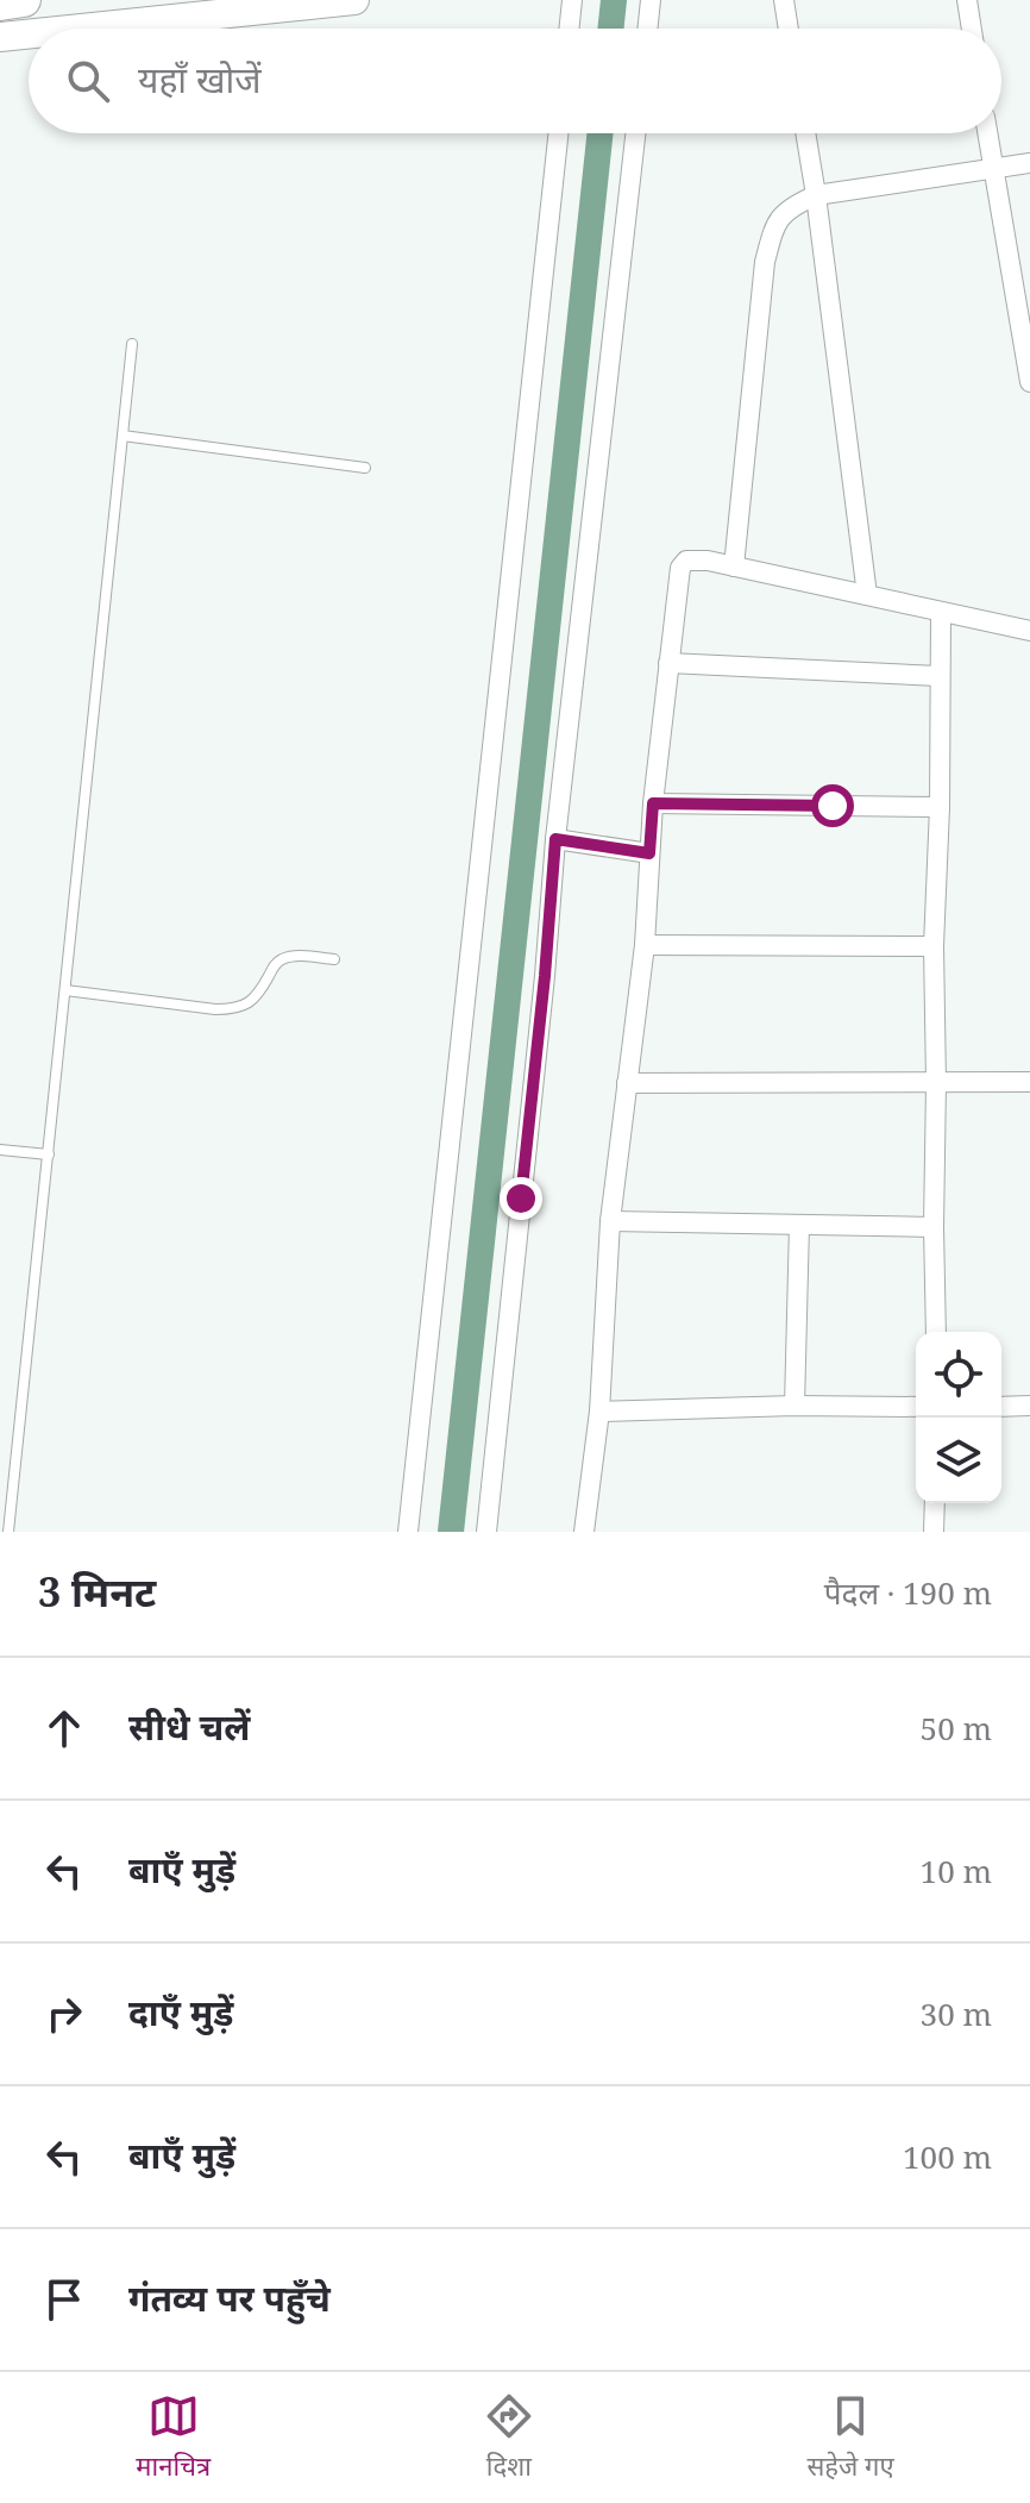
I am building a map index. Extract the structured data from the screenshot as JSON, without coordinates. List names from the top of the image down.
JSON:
{
  "page": {
    "search": "यहाँ खोजें",
    "heading": ["3 मिनट", "पैदल · 190 m"],
    "list": [
      ["सीधे चलें", "50 m"],
      ["बाएँ मुड़ें", "10 m"],
      ["दाएँ मुड़ें", "30 m"],
      ["बाएँ मुड़ें", "100 m"],
      "गंतव्य पर पहुँचे"
    ],
    "nav": ["मानचित्र", "दिशा", "सहेजे गए"]
  }
}
